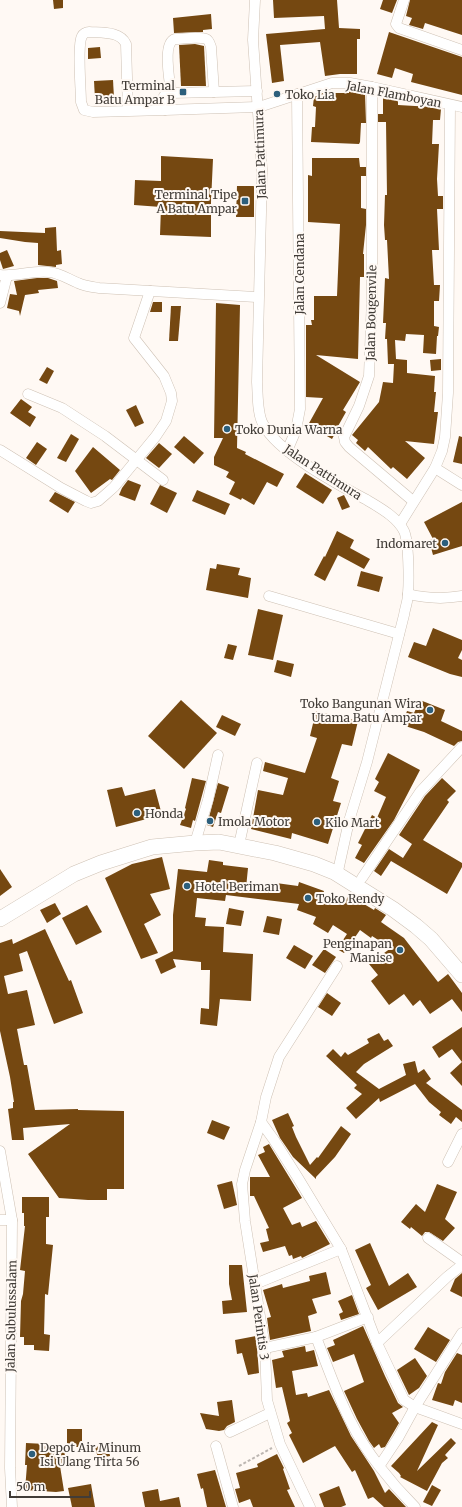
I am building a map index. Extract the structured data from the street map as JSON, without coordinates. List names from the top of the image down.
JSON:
{
  "streets": {
    "street": [
      "Jalan Flamboyan",
      "Jalan Pattimura",
      "Jalan Cendana",
      "Jalan Bougenvile",
      "Jalan Subulussalam",
      "Jalan Perintis 3"
    ]
  },
  "crossings": [
    ["Jalan Flamboyan", "Jalan Pattimura"],
    ["Jalan Flamboyan", "Jalan Cendana"],
    ["Jalan Flamboyan", "Jalan Bougenvile"],
    ["Jalan Pattimura", "Jalan Cendana"]
  ],
  "places": {
    "transit": ["Terminal Batu Ampar B", "Terminal Tipe A Batu Ampar"],
    "other": [
      "Toko Lia",
      "Toko Dunia Warna",
      "Indomaret",
      "Toko Bangunan Wira Utama Batu Ampar",
      "Honda",
      "Imola Motor",
      "Kilo Mart",
      "Hotel Beriman",
      "Toko Rendy",
      "Penginapan Manise",
      "Depot Air Minum Isi Ulang Tirta 56"
    ]
  },
  "scale_bar": "50 m"
}
